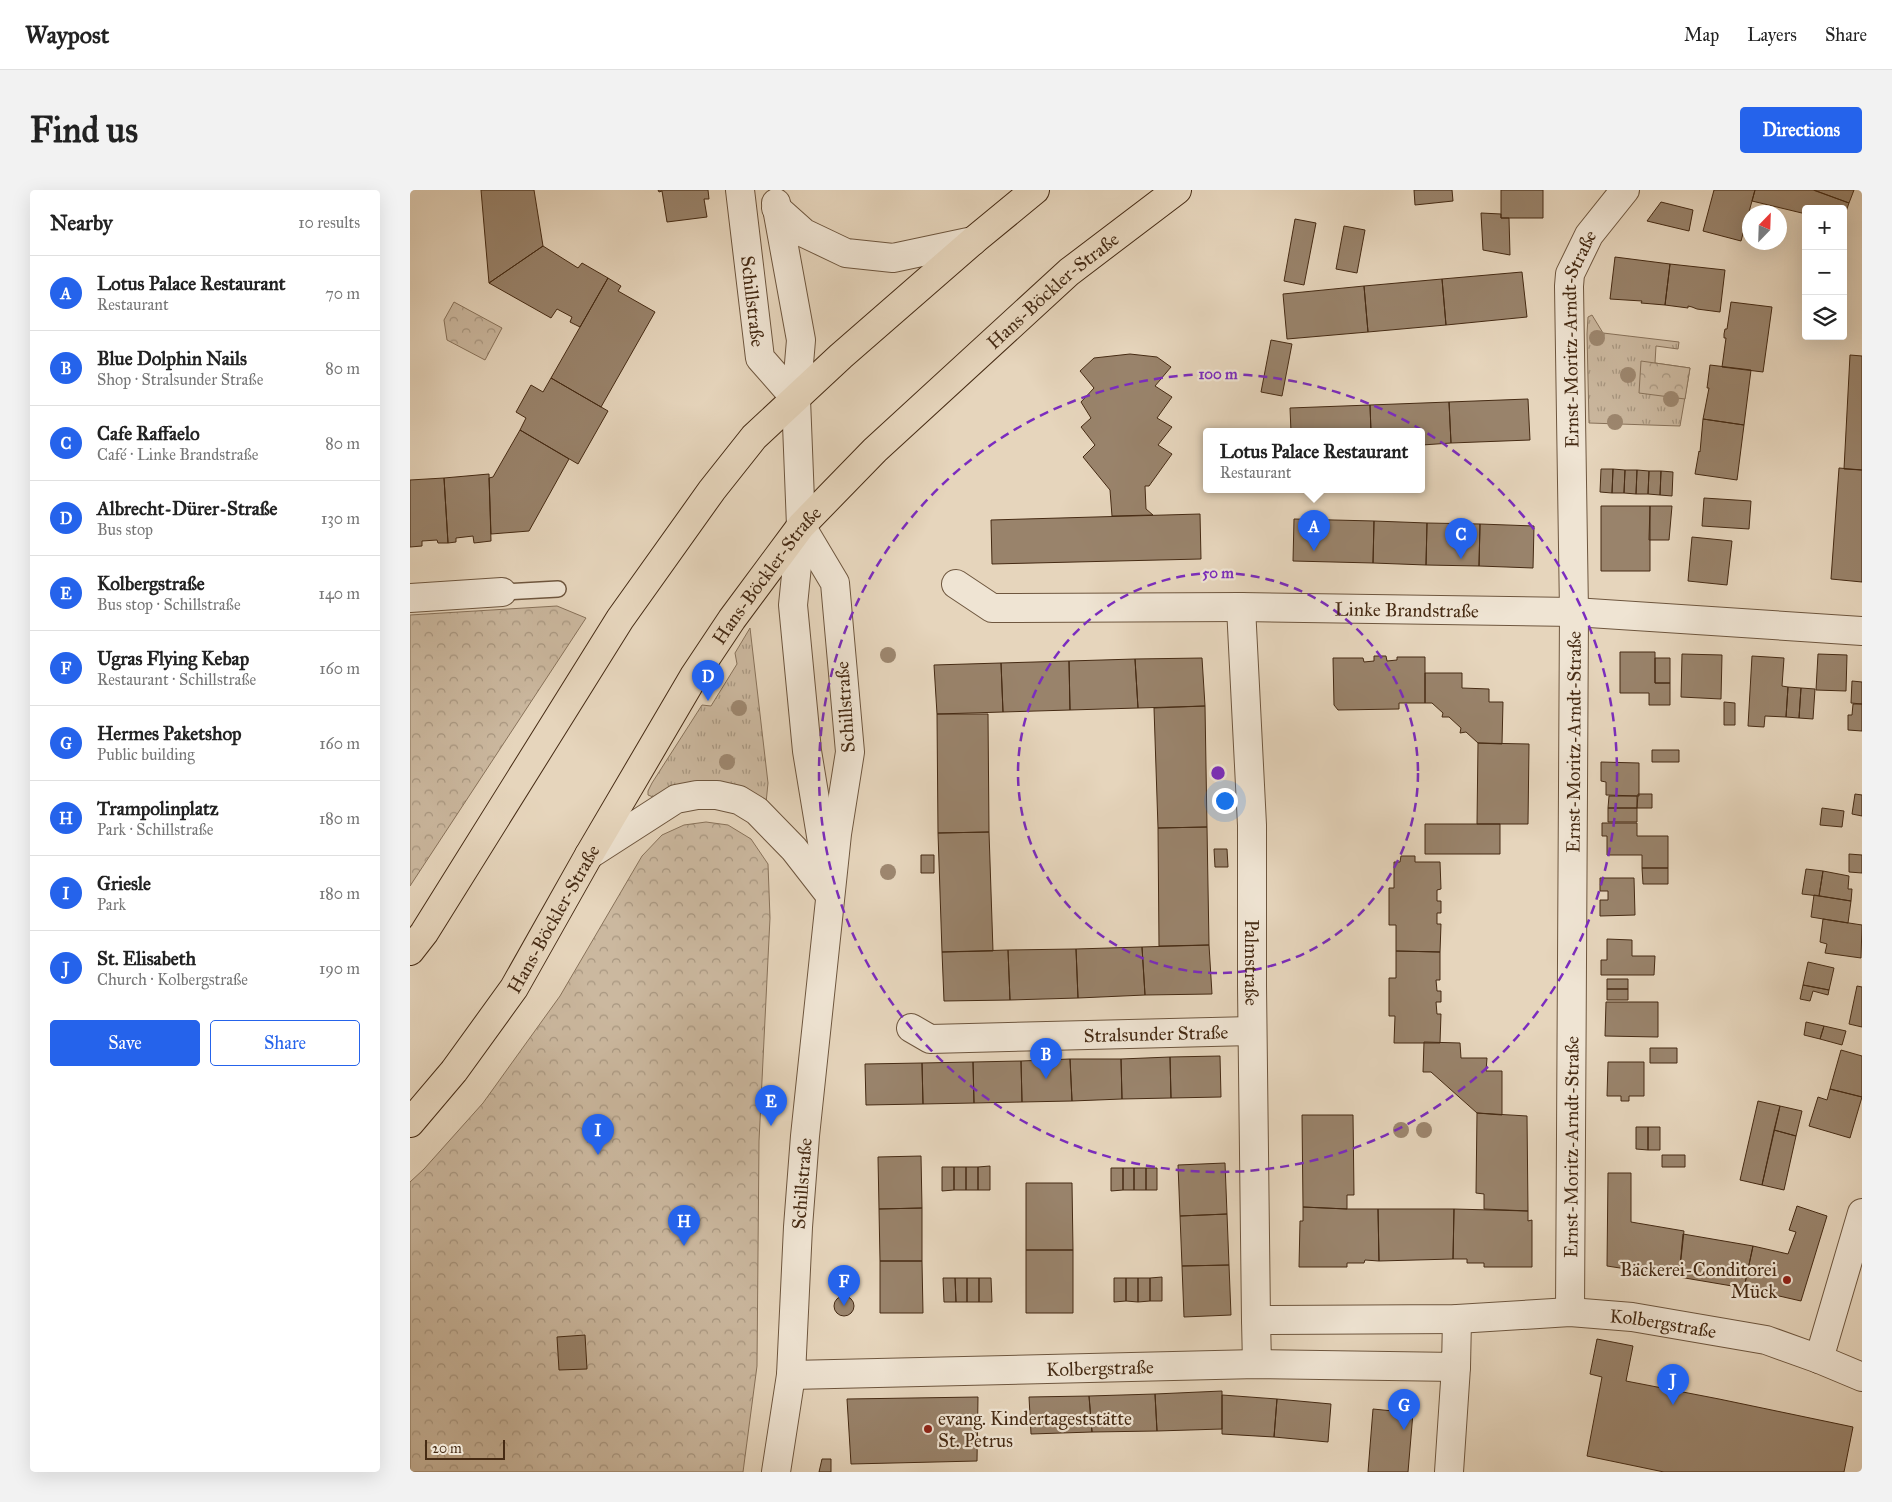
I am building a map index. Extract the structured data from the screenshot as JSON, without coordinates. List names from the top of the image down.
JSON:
{
  "streets": {
    "main road": ["Hans-Böckler-Straße"],
    "street": [
      "Schillstraße",
      "Ernst-Moritz-Arndt-Straße",
      "Linke Brandstraße",
      "Palmstraße",
      "Stralsunder Straße",
      "Kolbergstraße"
    ]
  },
  "crossings": [
    ["Hans-Böckler-Straße", "Schillstraße"],
    ["Schillstraße", "Kolbergstraße"],
    ["Ernst-Moritz-Arndt-Straße", "Linke Brandstraße"],
    ["Ernst-Moritz-Arndt-Straße", "Kolbergstraße"],
    ["Linke Brandstraße", "Palmstraße"],
    ["Palmstraße", "Stralsunder Straße"],
    ["Palmstraße", "Kolbergstraße"]
  ],
  "places": ["Bäckerei-Conditorei Mück", "evang. Kindertageststätte St. Petrus"],
  "scale_bar": "20 m",
  "north": "top right",
  "page": {
    "header": "Waypost",
    "nav": ["Map", "Layers", "Share"],
    "buttons": [
      "Directions",
      ["Save", "Share"]
    ],
    "title": "Find us",
    "heading": ["Nearby", "10 results"],
    "map_buttons": ["+", "−"],
    "list": [
      {
        "mark": "A",
        "name": "Lotus Palace Restaurant",
        "note": "Restaurant",
        "value": "70 m"
      },
      {
        "mark": "B",
        "name": "Blue Dolphin Nails",
        "note": "Shop · Stralsunder Straße",
        "value": "80 m"
      },
      {
        "mark": "C",
        "name": "Cafe Raffaelo",
        "note": "Café · Linke Brandstraße",
        "value": "80 m"
      },
      {
        "mark": "D",
        "name": "Albrecht-Dürer-Straße",
        "note": "Bus stop",
        "value": "130 m"
      },
      {
        "mark": "E",
        "name": "Kolbergstraße",
        "note": "Bus stop · Schillstraße",
        "value": "140 m"
      },
      {
        "mark": "F",
        "name": "Ugras Flying Kebap",
        "note": "Restaurant · Schillstraße",
        "value": "160 m"
      },
      {
        "mark": "G",
        "name": "Hermes Paketshop",
        "note": "Public building",
        "value": "160 m"
      },
      {
        "mark": "H",
        "name": "Trampolinplatz",
        "note": "Park · Schillstraße",
        "value": "180 m"
      },
      {
        "mark": "I",
        "name": "Griesle",
        "note": "Park",
        "value": "180 m"
      },
      {
        "mark": "J",
        "name": "St. Elisabeth",
        "note": "Church · Kolbergstraße",
        "value": "190 m"
      }
    ],
    "popup": ["Lotus Palace Restaurant", "Restaurant"],
    "pins": [
      "A",
      "C",
      "D",
      "B",
      "E",
      "I",
      "H",
      "F",
      "J",
      "G"
    ],
    "scale": "20 m"
  },
  "rings": ["100 m", "50 m"]
}
